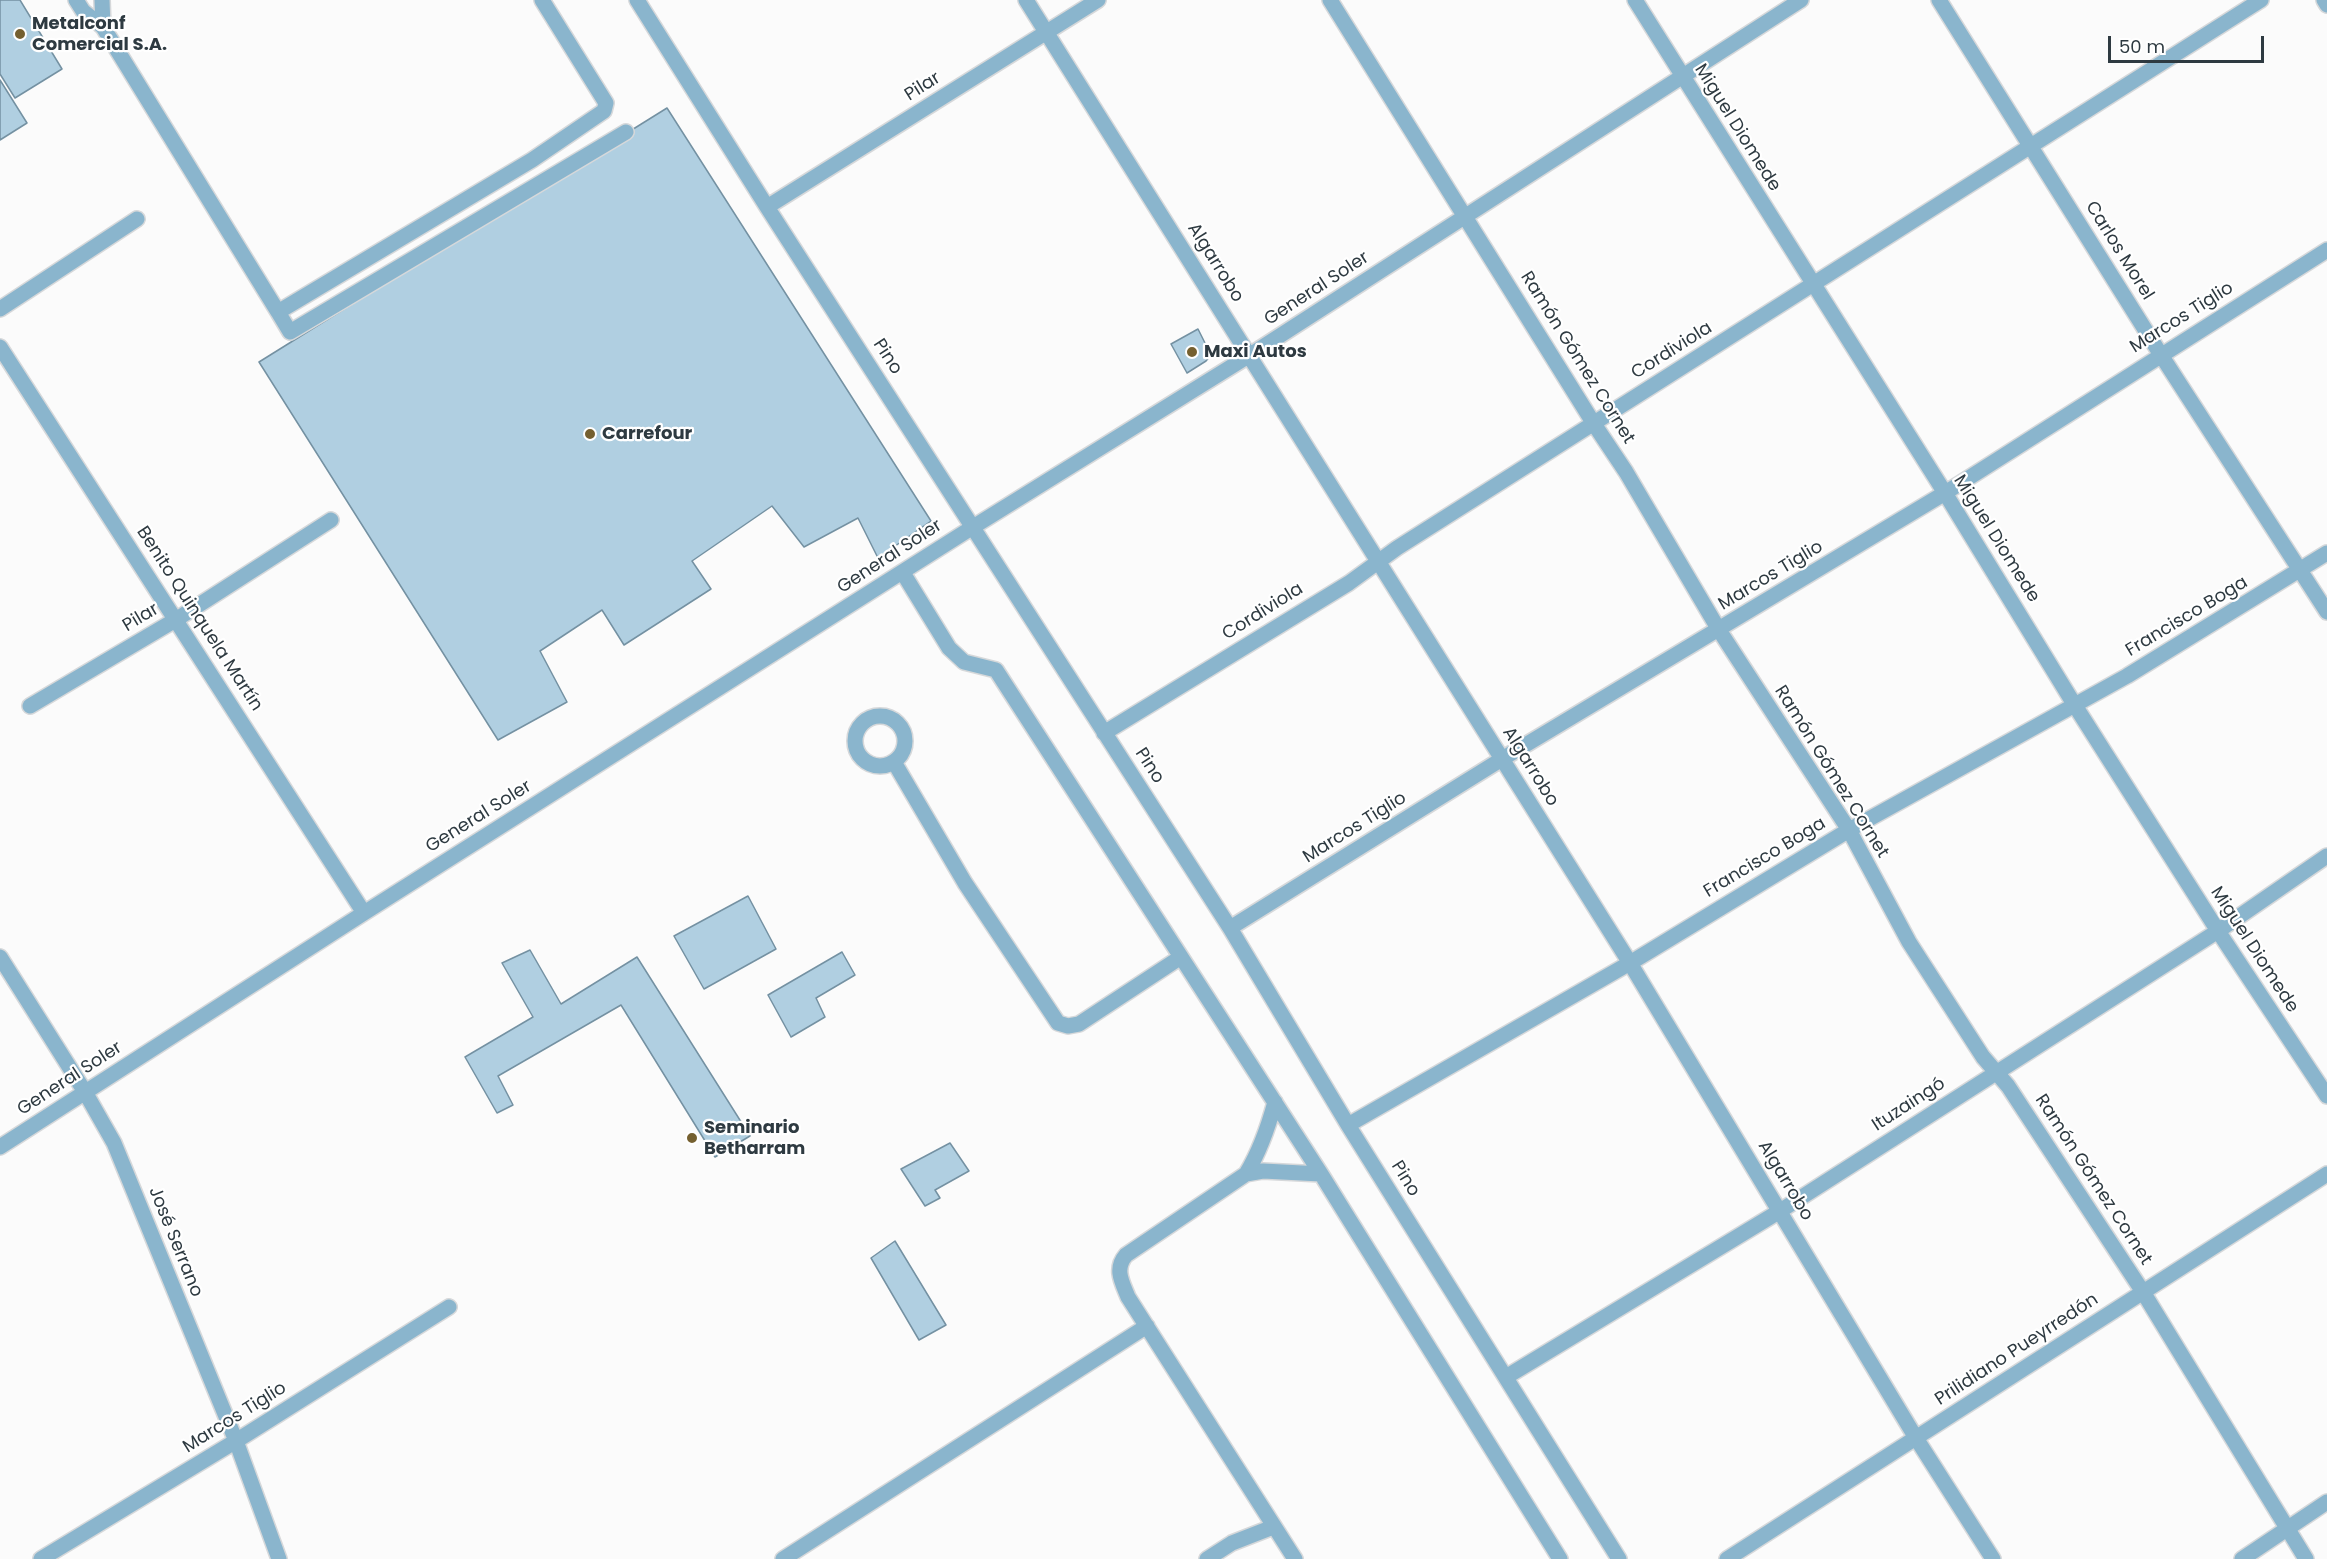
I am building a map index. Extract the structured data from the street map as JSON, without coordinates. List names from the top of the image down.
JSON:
{
  "streets": {
    "street": [
      "Pilar",
      "Miguel Diomede",
      "Carlos Morel",
      "Algarrobo",
      "General Soler",
      "Marcos Tiglio",
      "Cordiviola",
      "Pino",
      "Ramón Gómez Cornet",
      "Francisco Boga",
      "Benito Quinquela Martín",
      "Ituzaingó",
      "José Serrano",
      "Prilidiano Pueyrredón"
    ]
  },
  "crossings": [
    ["Pilar", "Algarrobo"],
    ["Pilar", "Pino"],
    ["Pilar", "Benito Quinquela Martín"],
    ["Miguel Diomede", "General Soler"],
    ["Miguel Diomede", "Marcos Tiglio"],
    ["Miguel Diomede", "Cordiviola"],
    ["Miguel Diomede", "Francisco Boga"],
    ["Miguel Diomede", "Ituzaingó"],
    ["Carlos Morel", "Marcos Tiglio"],
    ["Carlos Morel", "Cordiviola"],
    ["Carlos Morel", "Francisco Boga"],
    ["Algarrobo", "General Soler"],
    ["Algarrobo", "Marcos Tiglio"],
    ["Algarrobo", "Cordiviola"],
    ["Algarrobo", "Francisco Boga"],
    ["Algarrobo", "Ituzaingó"],
    ["Algarrobo", "Prilidiano Pueyrredón"],
    ["General Soler", "Pino"],
    ["General Soler", "Ramón Gómez Cornet"],
    ["General Soler", "Benito Quinquela Martín"],
    ["General Soler", "José Serrano"],
    ["Marcos Tiglio", "Pino"],
    ["Marcos Tiglio", "Ramón Gómez Cornet"],
    ["Marcos Tiglio", "José Serrano"],
    ["Cordiviola", "Pino"],
    ["Cordiviola", "Ramón Gómez Cornet"],
    ["Pino", "Francisco Boga"],
    ["Pino", "Ituzaingó"],
    ["Ramón Gómez Cornet", "Francisco Boga"],
    ["Ramón Gómez Cornet", "Ituzaingó"],
    ["Ramón Gómez Cornet", "Prilidiano Pueyrredón"]
  ],
  "places": [
    "Metalconf Comercial S.A.",
    "Maxi Autos",
    "Carrefour",
    "Seminario Betharram"
  ],
  "scale_bar": "50 m"
}
